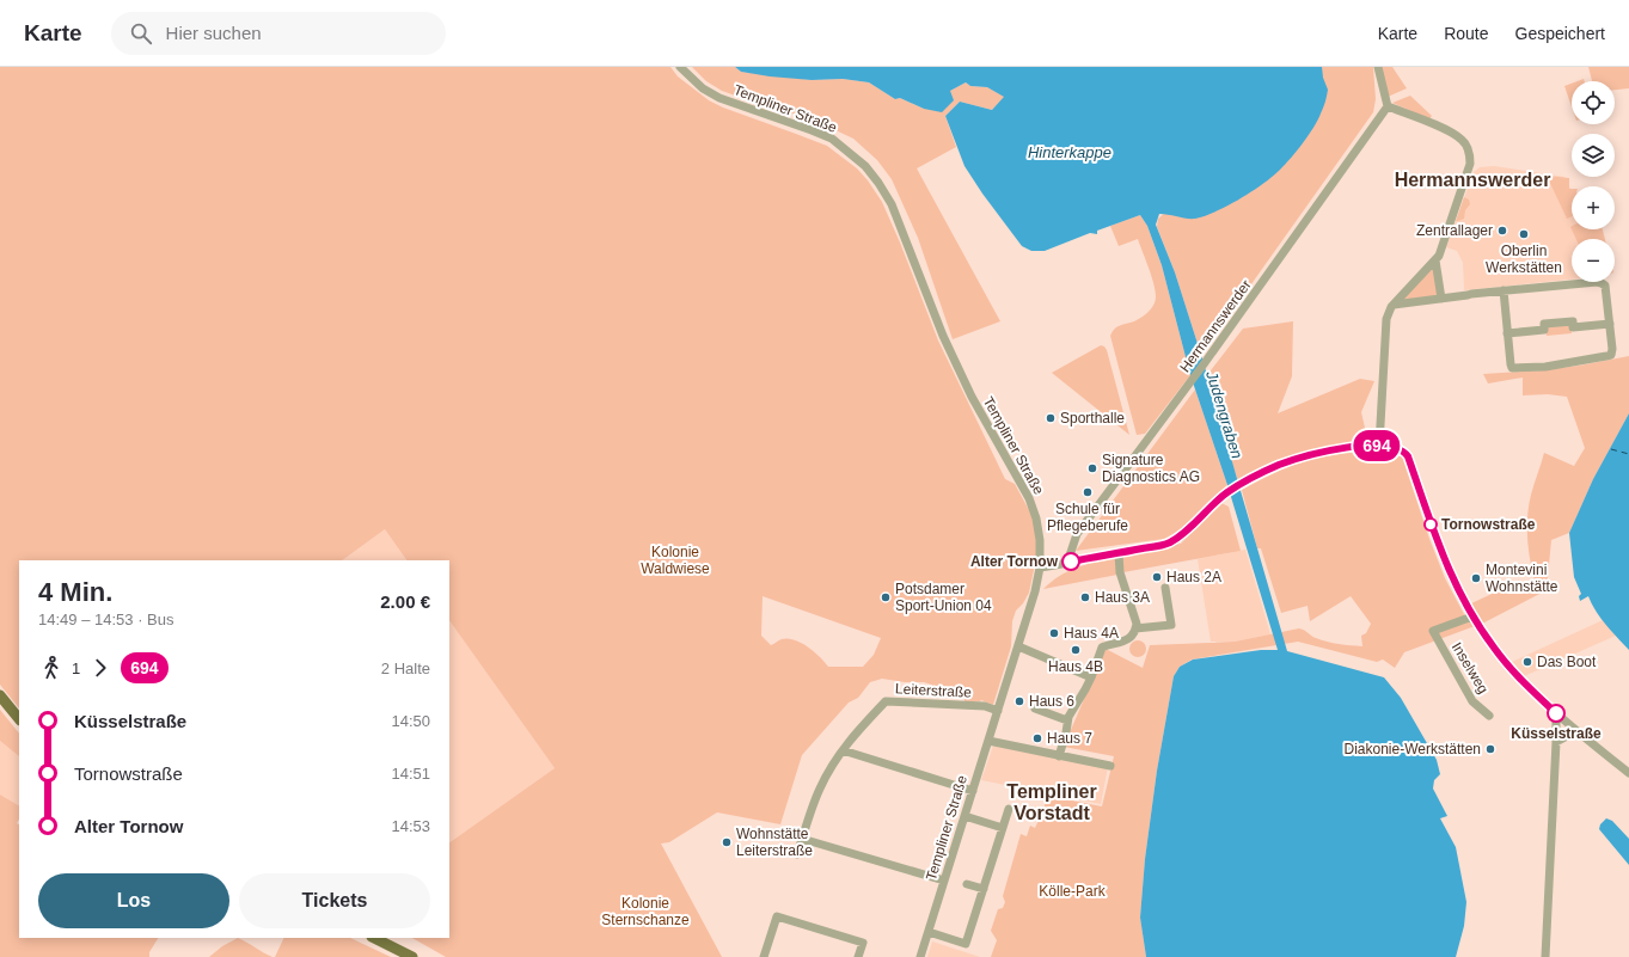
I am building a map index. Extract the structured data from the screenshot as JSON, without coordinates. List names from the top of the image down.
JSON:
{
  "streets": {
    "street": [
      "Templiner Straße",
      "Hermannswerder",
      "Inselweg",
      "Leiterstraße"
    ]
  },
  "crossings": [
    ["Templiner Straße", "Leiterstraße"]
  ],
  "districts": ["Hermannswerder", "Templiner Vorstadt"],
  "water": ["Hinterkappe", "Judengraben"],
  "parks": ["Kolonie Waldwiese", "Kölle-Park", "Kolonie Sternschanze"],
  "places": [
    "Zentrallager",
    "Oberlin Werkstätten",
    "Sporthalle",
    "Signature Diagnostics AG",
    "Schule für Pflegeberufe",
    "Tornowstraße",
    "Alter Tornow",
    "Haus 2A",
    "Montevini Wohnstätte",
    "Potsdamer Sport-Union 04",
    "Haus 3A",
    "Haus 4A",
    "Haus 4B",
    "Das Boot",
    "Haus 6",
    "Küsselstraße",
    "Haus 7",
    "Diakonie-Werkstätten",
    "Wohnstätte Leiterstraße"
  ],
  "lines": ["bus line 694"],
  "page": {
    "header": "Karte",
    "search": "Hier suchen",
    "nav": ["Karte", "Route", "Gespeichert"],
    "on_map": "694",
    "map_buttons": ["+", "−"],
    "heading": ["4 Min.", "14:49 – 14:53 · Bus", "2.00 €"],
    "legs": ["1", "694", "2 Halte"],
    "list": [
      {
        "name": "Küsselstraße",
        "value": "14:50"
      },
      {
        "name": "Tornowstraße",
        "value": "14:51"
      },
      {
        "name": "Alter Tornow",
        "value": "14:53"
      }
    ],
    "buttons": ["Los", "Tickets"]
  }
}
